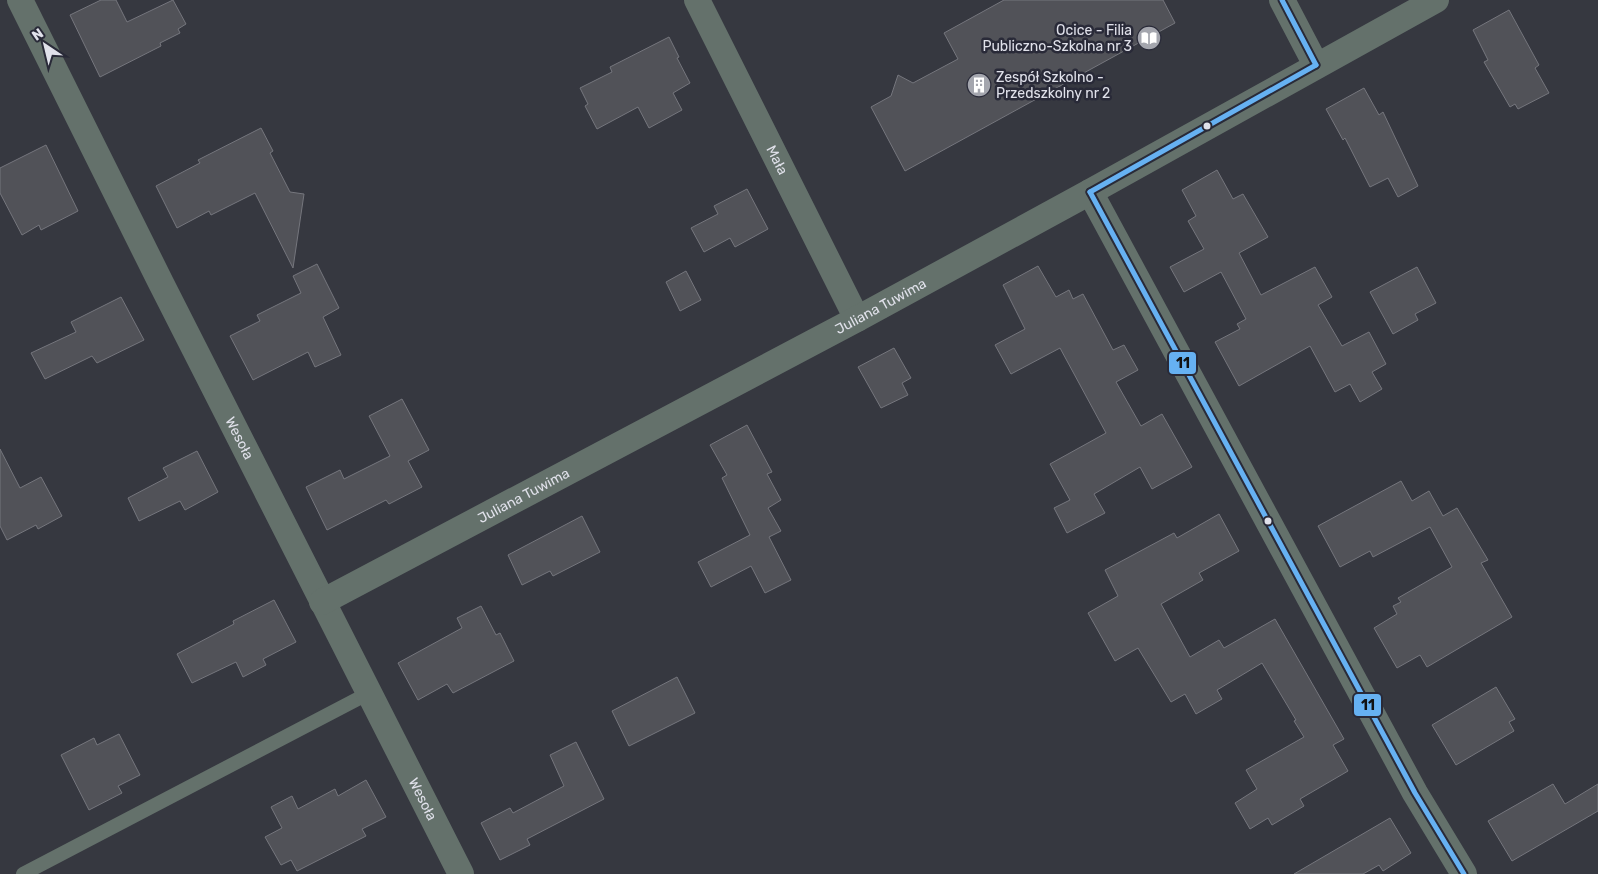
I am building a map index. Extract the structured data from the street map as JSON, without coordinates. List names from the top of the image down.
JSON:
{
  "streets": {
    "street": ["Mała", "Juliana Tuwima", "Wesoła"]
  },
  "crossings": [
    ["Mała", "Juliana Tuwima"],
    ["Juliana Tuwima", "Wesoła"]
  ],
  "places": {
    "library": ["Ocice - Filia Publiczno-Szkolna nr 3"],
    "building": ["Zespół Szkolno - Przedszkolny nr 2"]
  },
  "lines": ["transit line 11"],
  "north": "top left"
}
